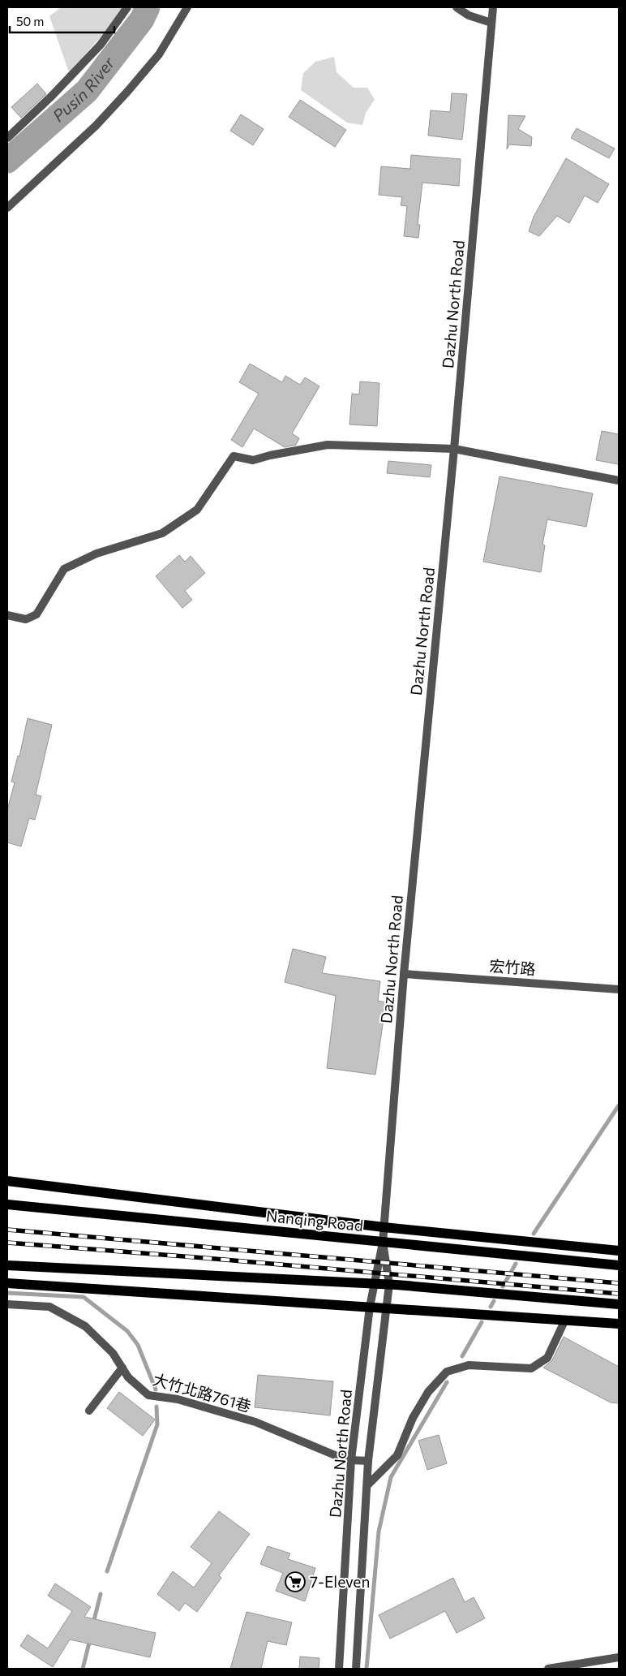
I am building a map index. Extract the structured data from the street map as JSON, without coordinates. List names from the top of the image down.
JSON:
{
  "streets": {
    "main road": ["Nanqing Road"],
    "street": ["Dazhu North Road", "宏竹路", "大竹北路761巷"]
  },
  "crossings": [
    ["Dazhu North Road", "宏竹路"],
    ["Dazhu North Road", "Nanqing Road"],
    ["Dazhu North Road", "大竹北路761巷"]
  ],
  "water": ["Pusin River"],
  "places": {
    "supermarket": ["7-Eleven"]
  },
  "scale_bar": "50 m"
}
